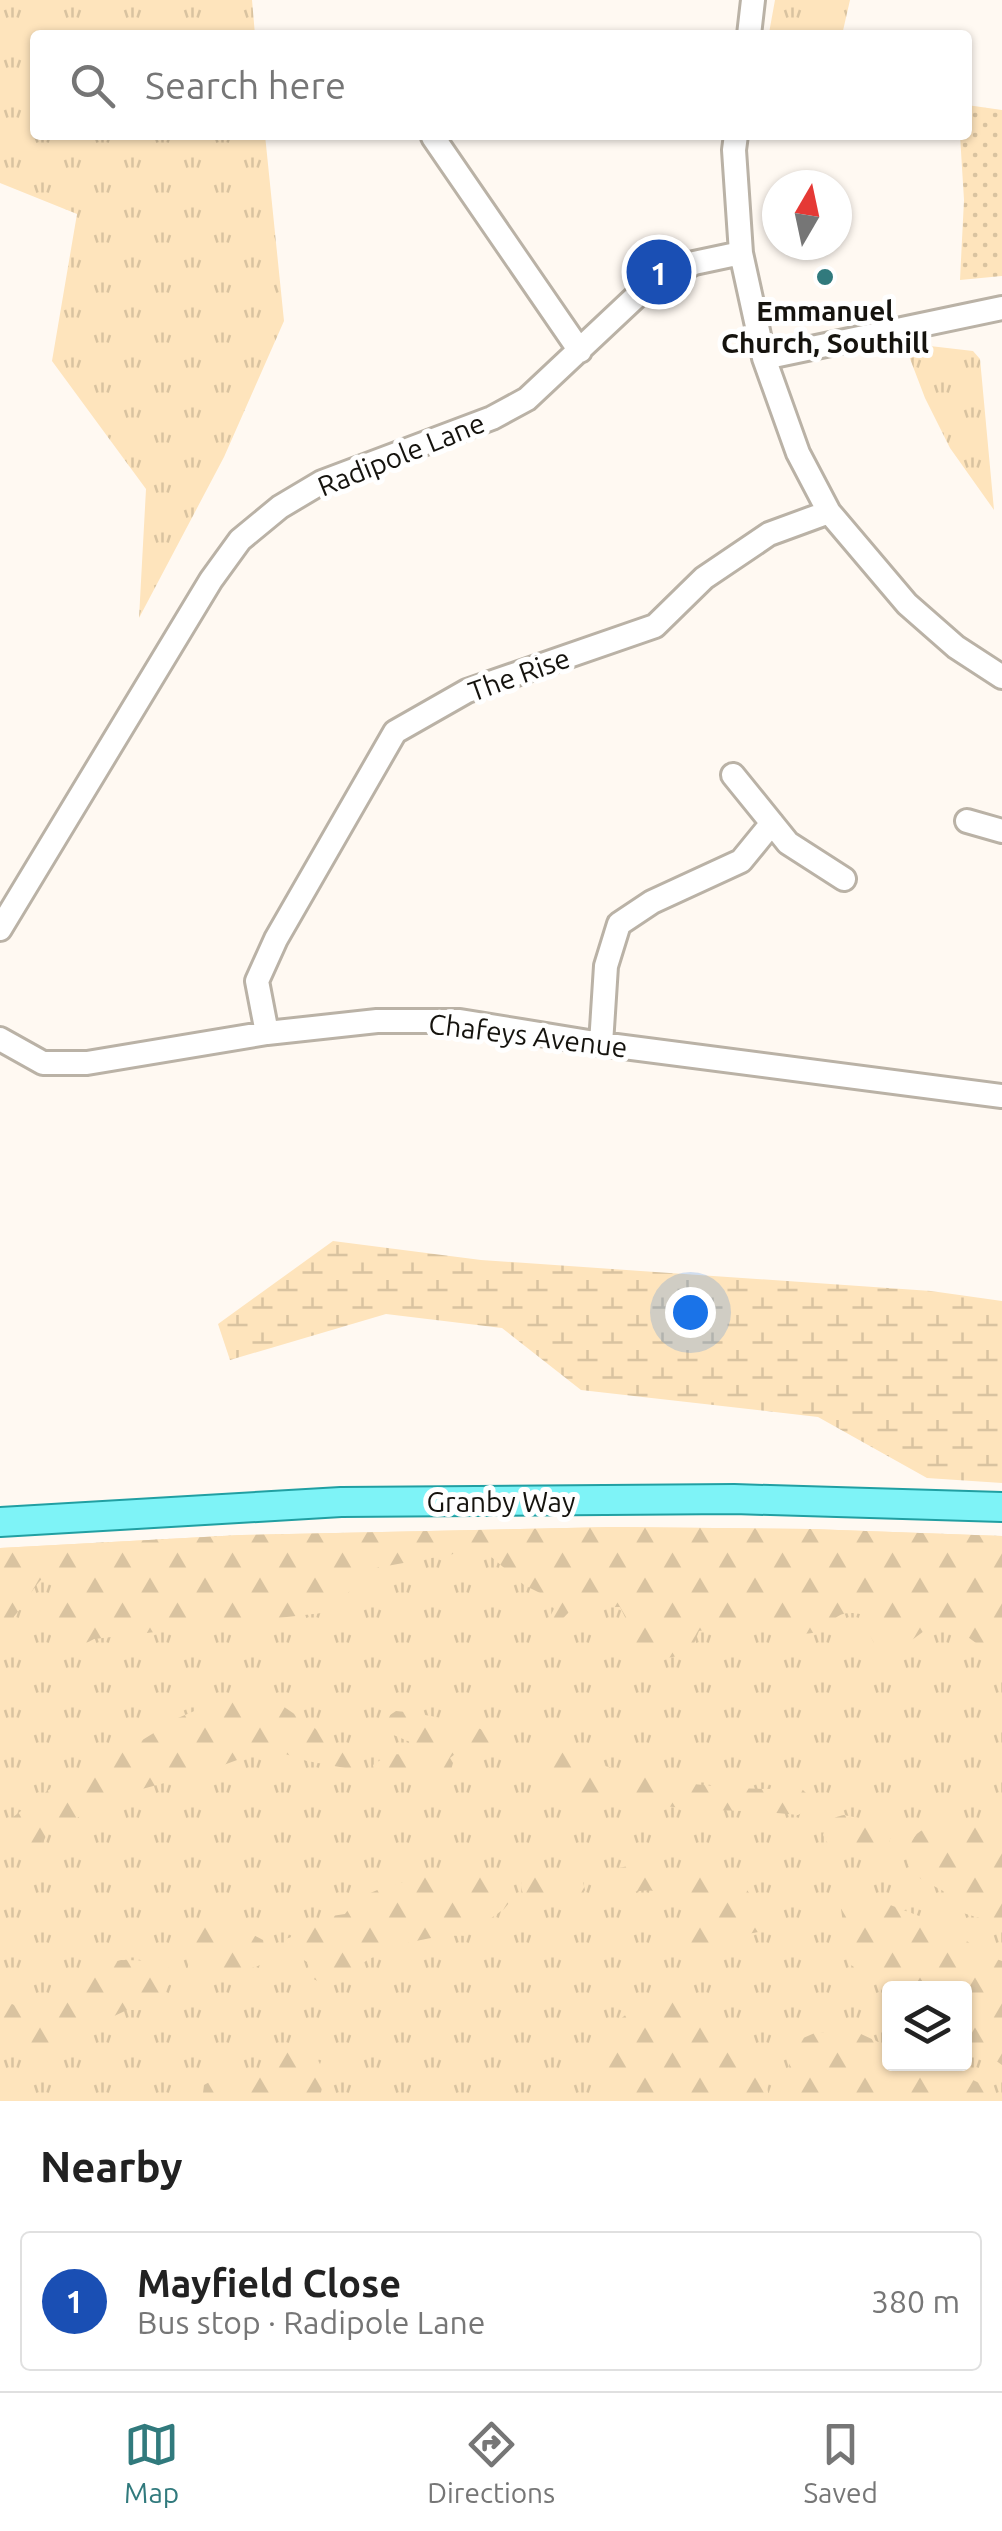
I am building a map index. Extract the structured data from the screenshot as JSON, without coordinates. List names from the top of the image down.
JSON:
{
  "streets": {
    "main road": ["Granby Way"],
    "street": ["Radipole Lane", "The Rise", "Chafeys Avenue"]
  },
  "crossings": [
    ["The Rise", "Chafeys Avenue"]
  ],
  "places": ["Emmanuel Church, Southill"],
  "north": "top",
  "page": {
    "search": "Search here",
    "pins": "1",
    "heading": "Nearby",
    "list": [
      {
        "mark": "1",
        "name": "Mayfield Close",
        "note": "Bus stop · Radipole Lane",
        "value": "380 m"
      }
    ],
    "nav": ["Map", "Directions", "Saved"]
  }
}
